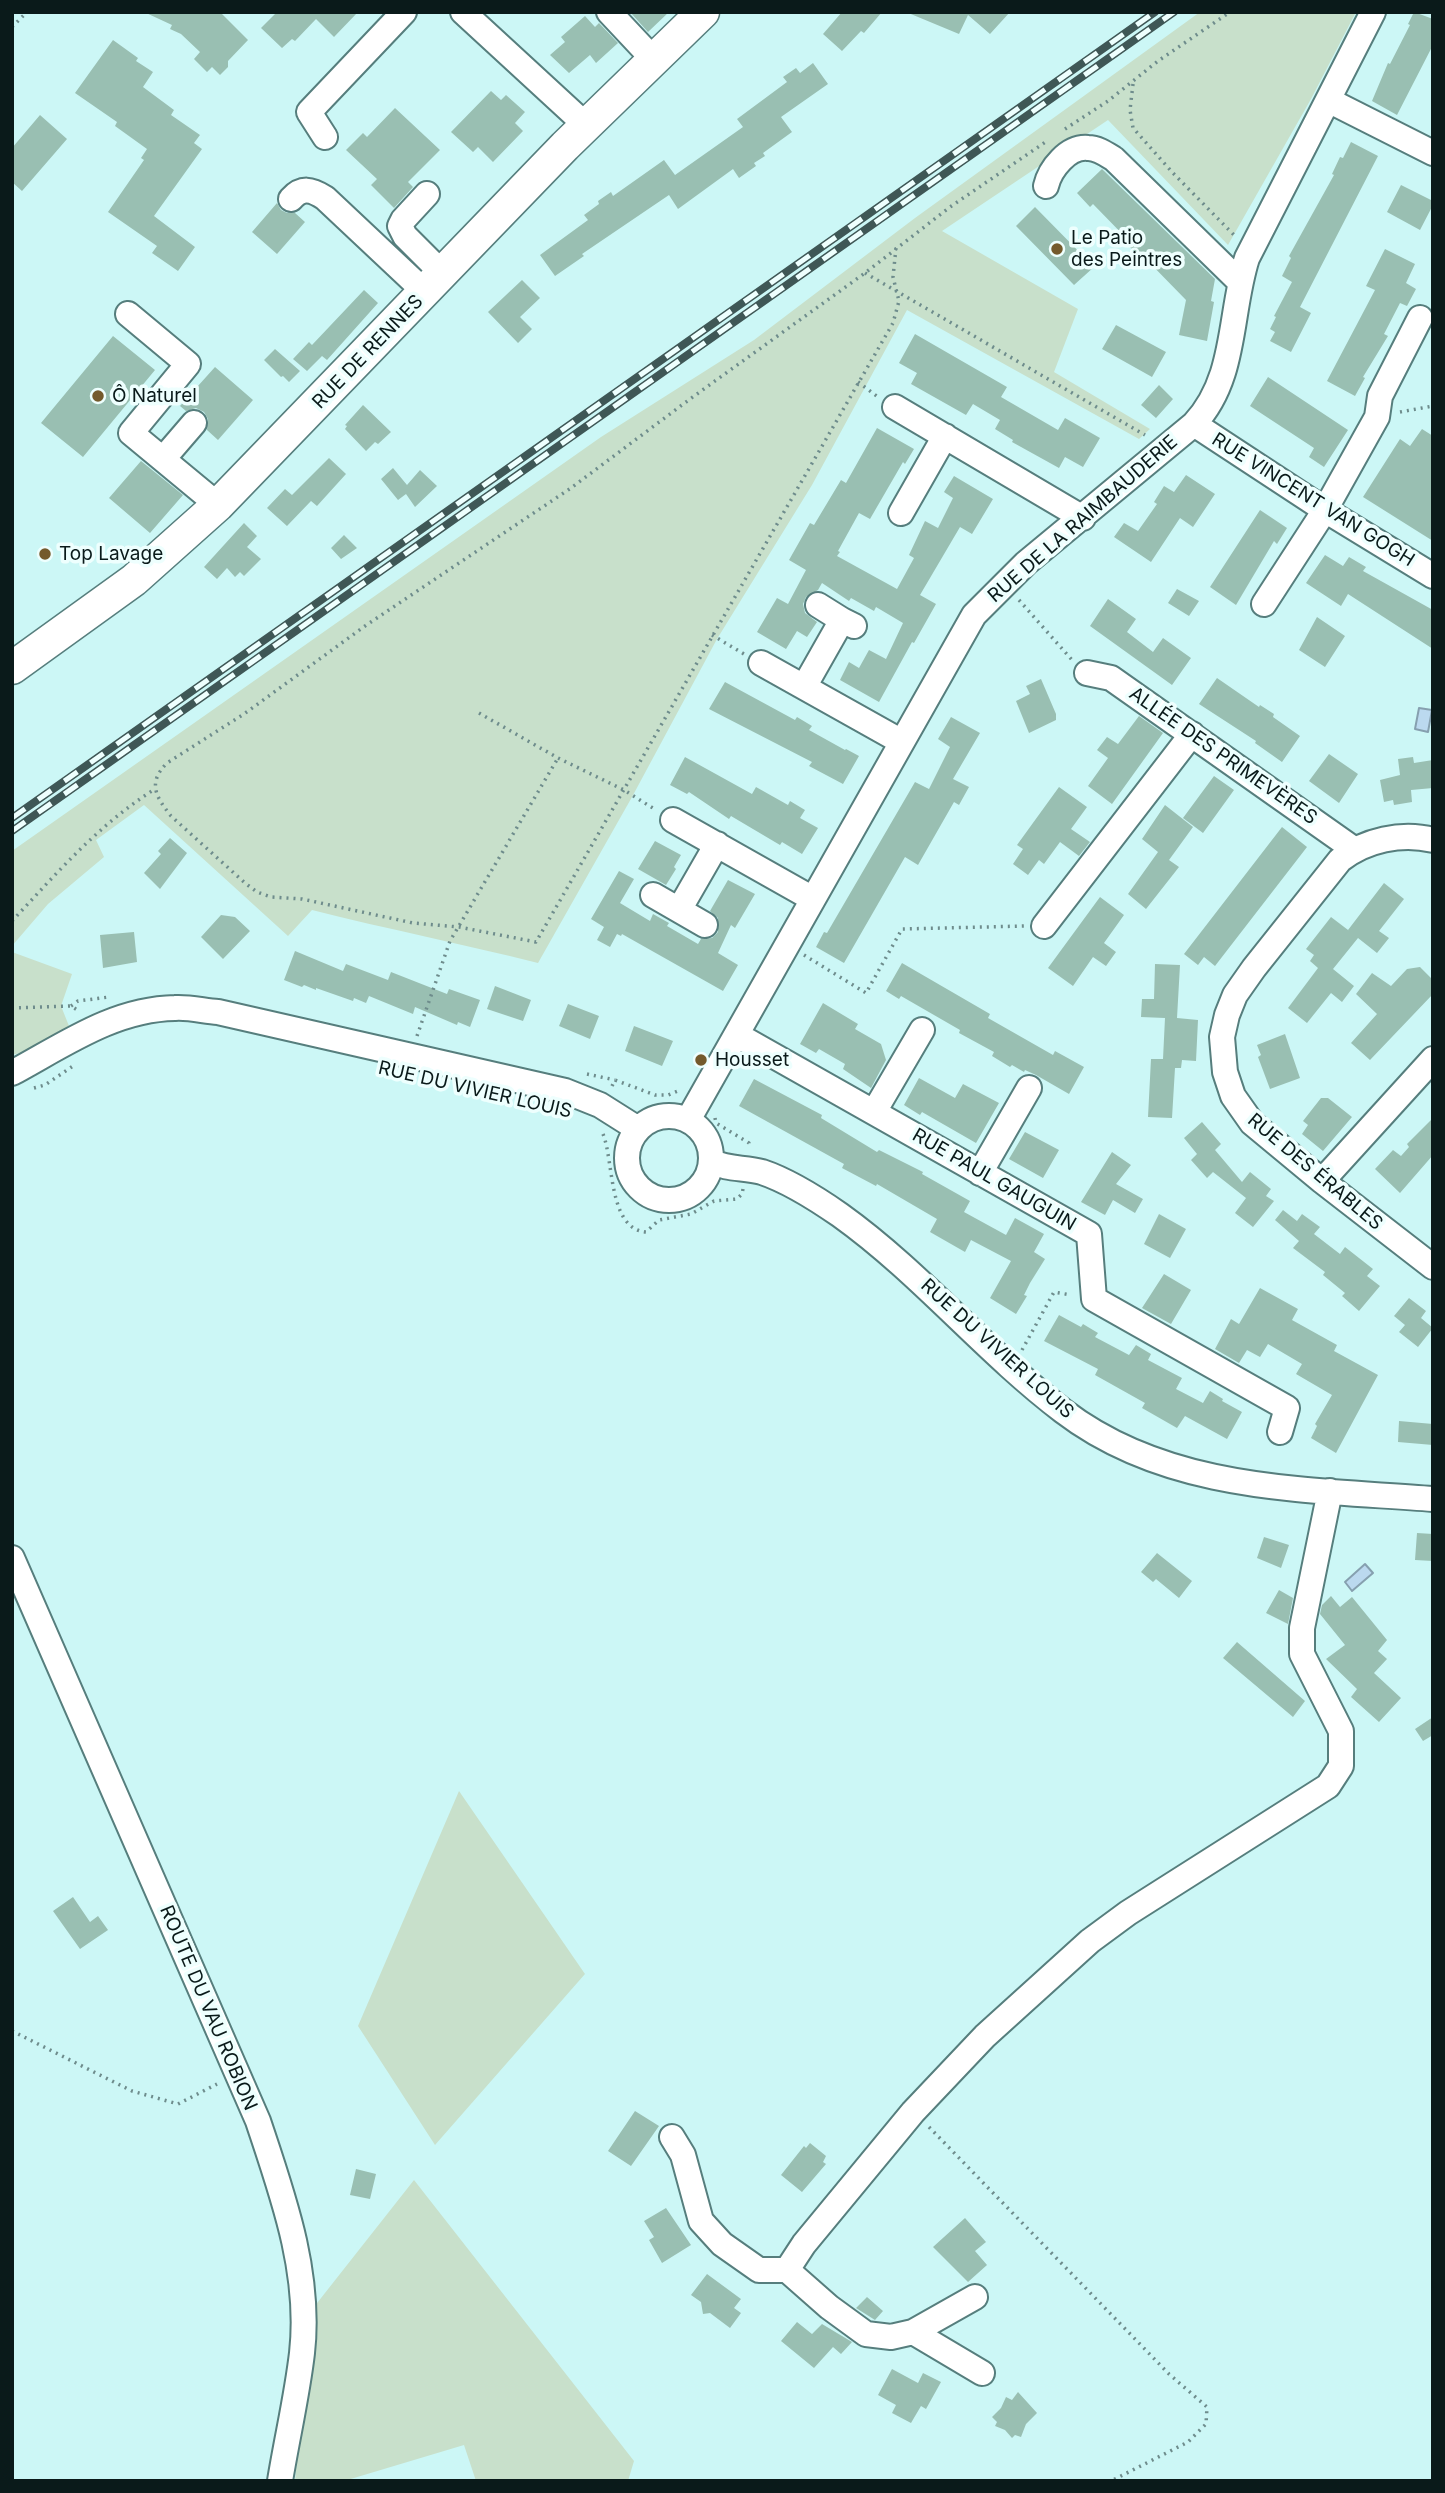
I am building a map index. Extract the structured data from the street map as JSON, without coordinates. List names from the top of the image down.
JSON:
{
  "streets": {
    "main road": ["RUE DE RENNES"],
    "street": [
      "RUE VINCENT VAN GOGH",
      "RUE DE LA RAIMBAUDERIE",
      "ALLÉE DES PRIMEVÈRES",
      "RUE DU VIVIER LOUIS",
      "RUE DES ÉRABLES",
      "RUE PAUL GAUGUIN",
      "ROUTE DU VAU ROBION"
    ]
  },
  "crossings": [
    ["RUE VINCENT VAN GOGH", "RUE DE LA RAIMBAUDERIE"],
    ["RUE DE LA RAIMBAUDERIE", "RUE DU VIVIER LOUIS"],
    ["RUE DE LA RAIMBAUDERIE", "RUE PAUL GAUGUIN"],
    ["ALLÉE DES PRIMEVÈRES", "RUE DES ÉRABLES"]
  ],
  "places": [
    "Le Patio des Peintres",
    "Ô Naturel",
    "Top Lavage",
    "Housset"
  ]
}
